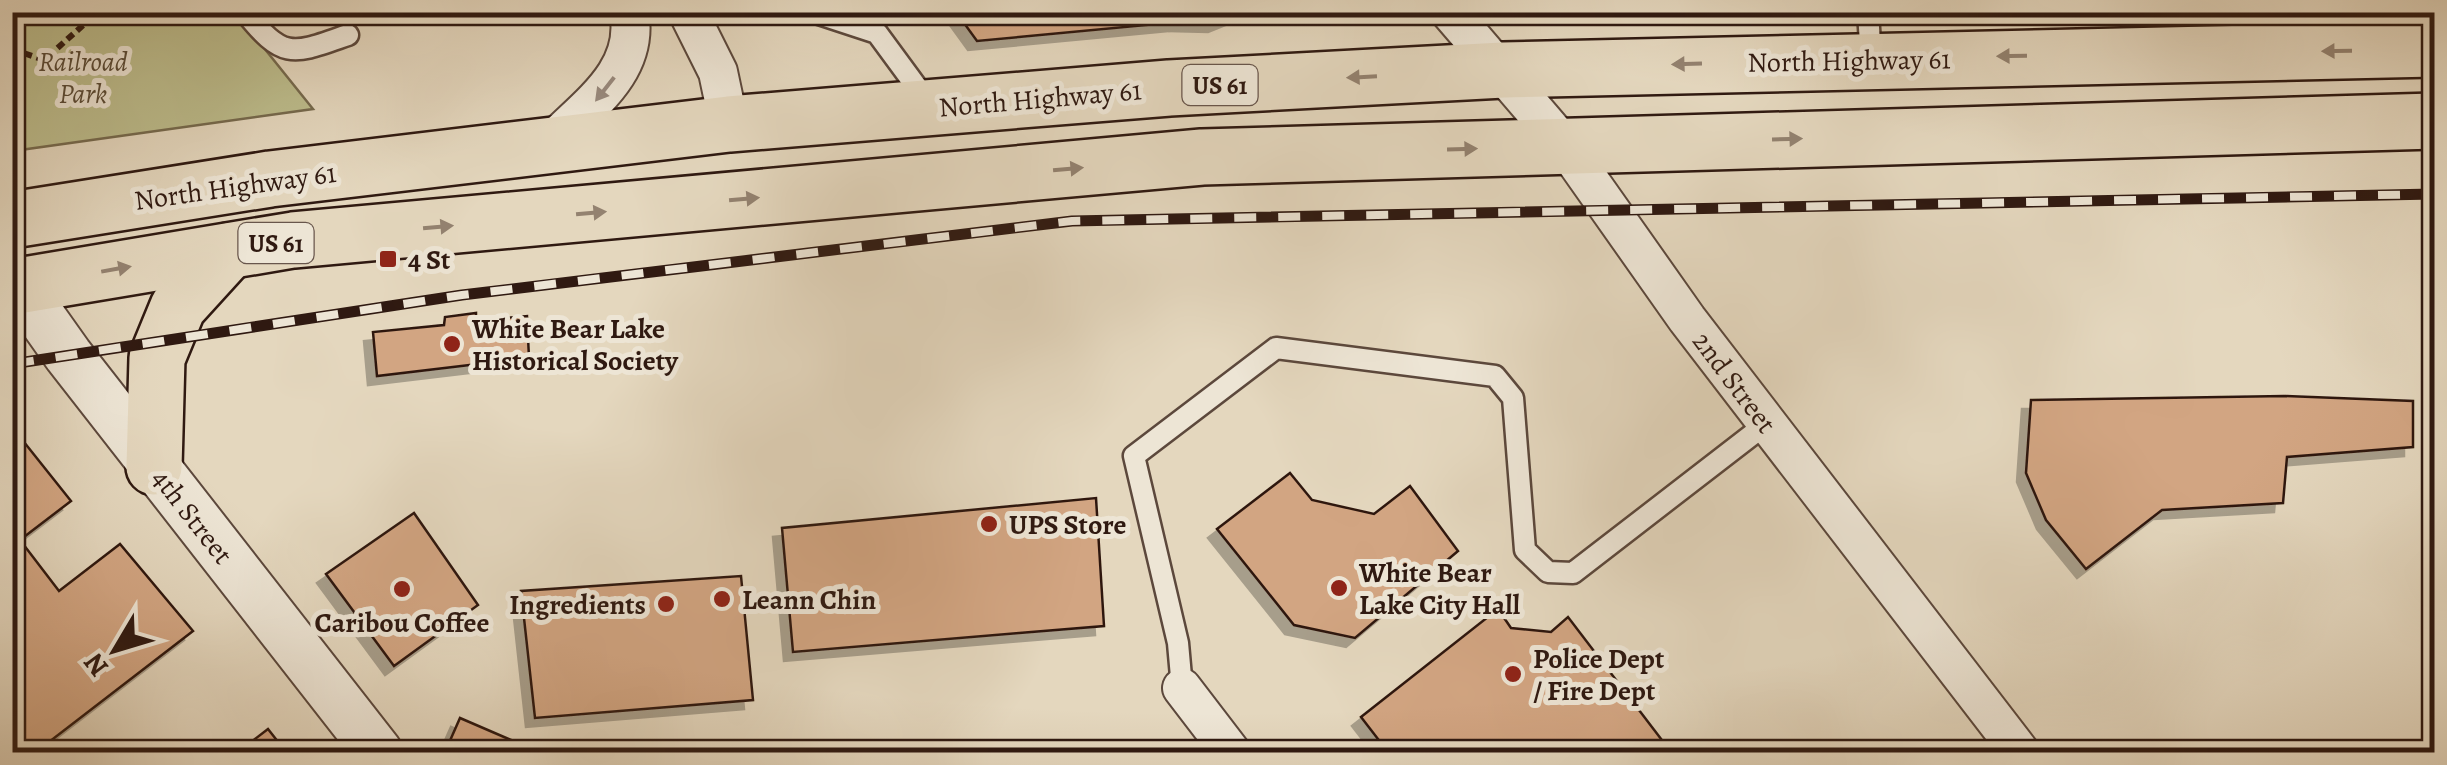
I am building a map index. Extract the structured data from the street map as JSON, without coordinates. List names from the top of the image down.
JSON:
{
  "streets": {
    "main road": ["North Highway 61", "US 61"],
    "street": ["2nd Street", "4th Street"]
  },
  "crossings": [
    ["North Highway 61", "2nd Street"],
    ["US 61", "2nd Street"],
    ["US 61", "4th Street"]
  ],
  "parks": ["Railroad Park"],
  "places": {
    "transit": ["4 St"],
    "other": [
      "White Bear Lake Historical Society",
      "UPS Store",
      "White Bear Lake City Hall",
      "Caribou Coffee",
      "Leann Chin",
      "Ingredients",
      "Police Dept / Fire Dept"
    ]
  },
  "north": "bottom left"
}
